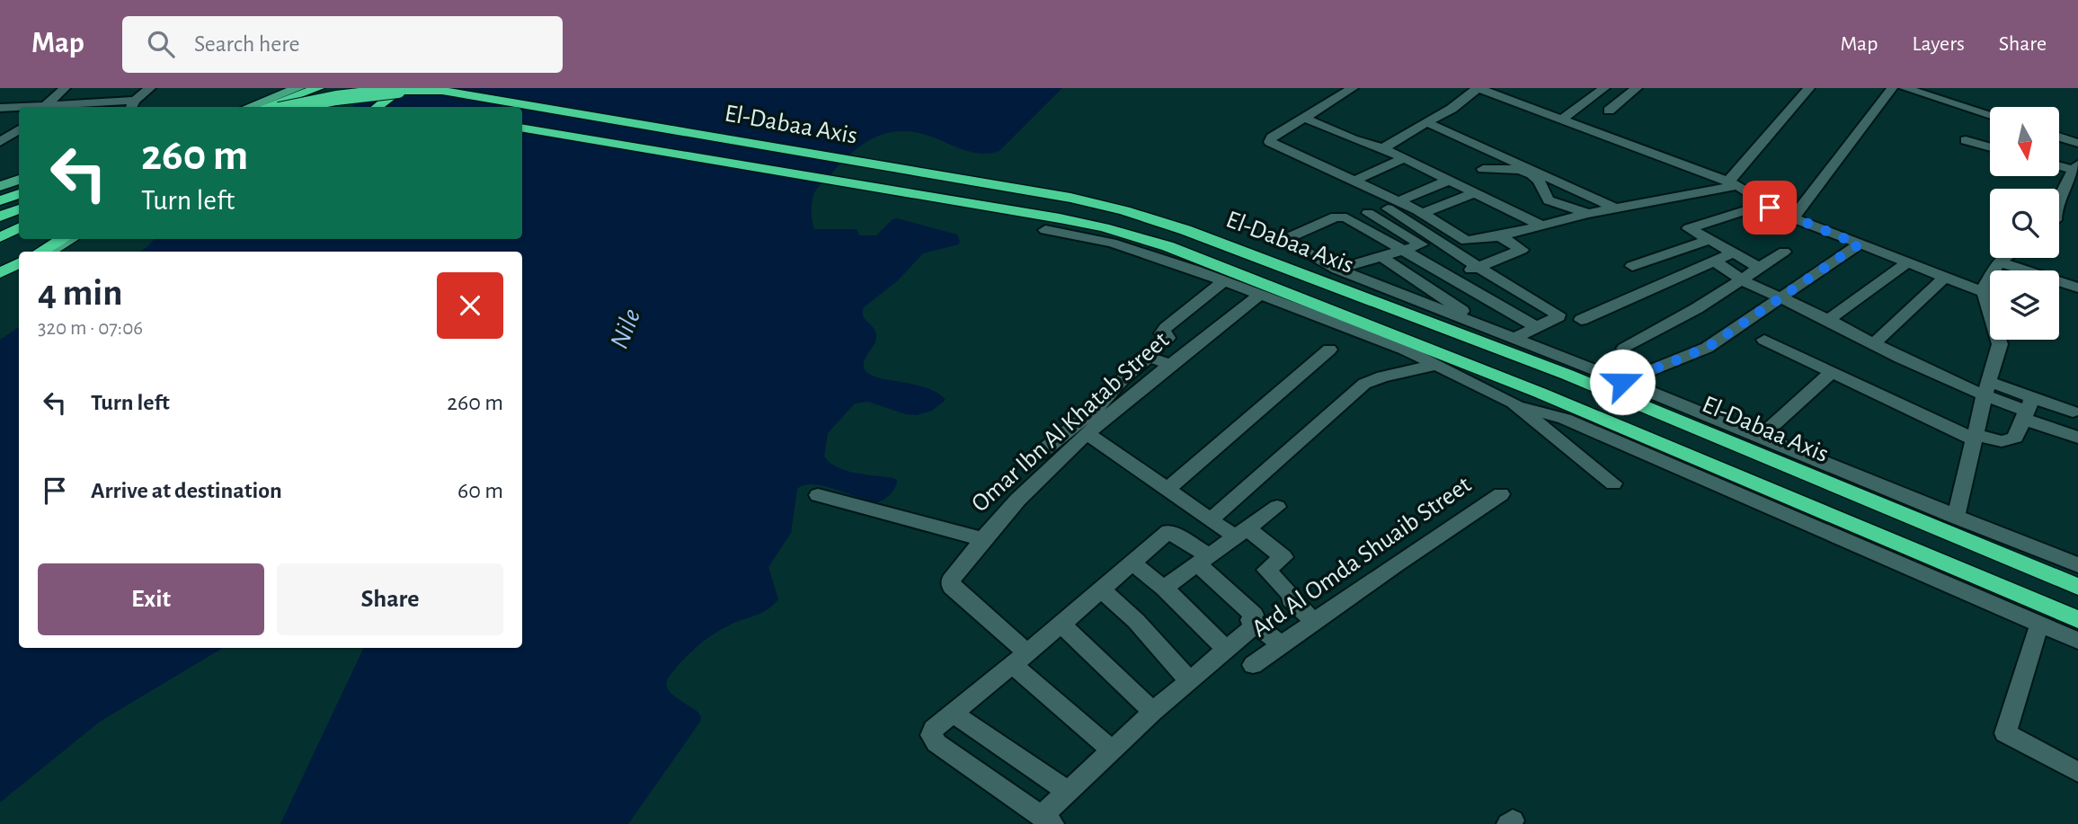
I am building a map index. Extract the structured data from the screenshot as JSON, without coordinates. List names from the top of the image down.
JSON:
{
  "streets": {
    "highway": ["El-Dabaa Axis"],
    "street": ["Omar Ibn Al Khatab Street", "Ard Al Omda Shuaib Street"]
  },
  "water": ["Nile"],
  "north": "bottom",
  "page": {
    "header": "Map",
    "search": "Search here",
    "nav": ["Map", "Layers", "Share"],
    "turn": ["260 m", "Turn left"],
    "heading": ["4 min", "320 m · 07:06"],
    "list": [
      {
        "name": "Turn left",
        "value": "260 m"
      },
      {
        "name": "Arrive at destination",
        "value": "60 m"
      }
    ],
    "buttons": ["Exit", "Share"]
  }
}
